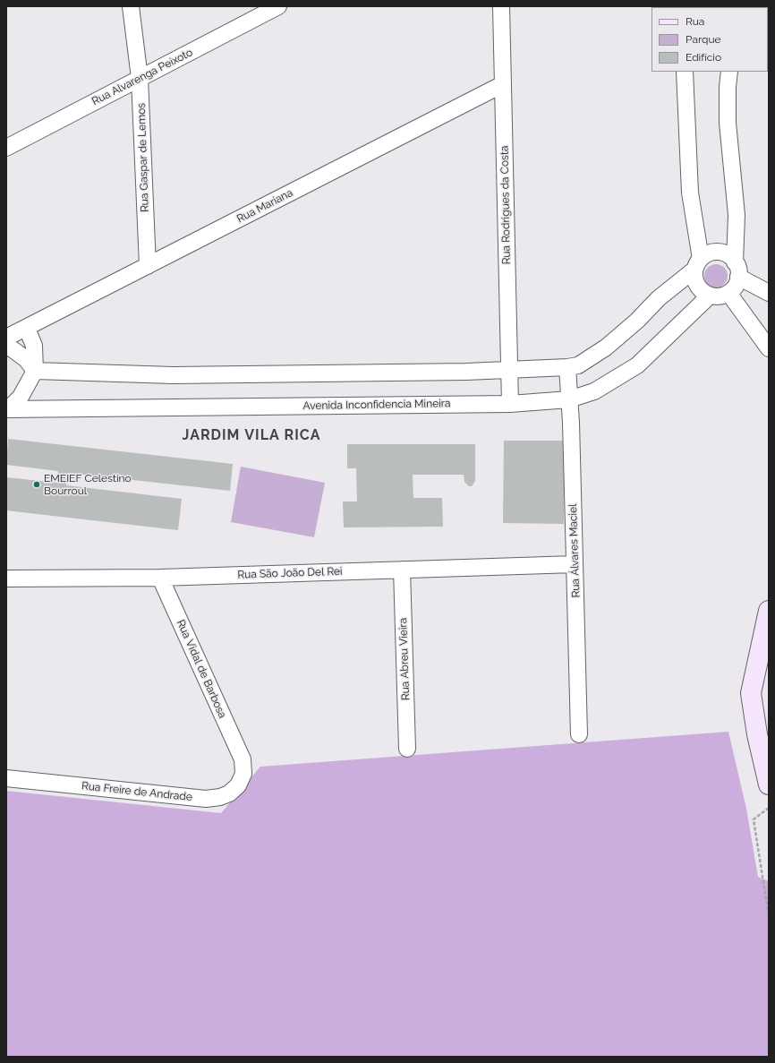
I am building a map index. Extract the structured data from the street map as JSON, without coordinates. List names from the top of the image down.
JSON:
{
  "streets": {
    "street": [
      "Rua Alvarenga Peixoto",
      "Rua Gaspar de Lemos",
      "Rua Rodrigues da Costa",
      "Rua Mariana",
      "Avenida Inconfidencia Mineira",
      "Rua Álvares Maciel",
      "Rua São João Del Rei",
      "Rua Abreu Vieira",
      "Rua Vidal de Barbosa",
      "Rua Freire de Andrade"
    ]
  },
  "crossings": [
    ["Rua Alvarenga Peixoto", "Rua Gaspar de Lemos"],
    ["Rua Gaspar de Lemos", "Rua Mariana"],
    ["Rua Rodrigues da Costa", "Rua Mariana"],
    ["Rua Rodrigues da Costa", "Avenida Inconfidencia Mineira"],
    ["Avenida Inconfidencia Mineira", "Rua Álvares Maciel"],
    ["Rua Álvares Maciel", "Rua São João Del Rei"],
    ["Rua São João Del Rei", "Rua Abreu Vieira"],
    ["Rua São João Del Rei", "Rua Vidal de Barbosa"],
    ["Rua Vidal de Barbosa", "Rua Freire de Andrade"]
  ],
  "districts": ["JARDIM VILA RICA"],
  "places": ["EMEIEF Celestino Bourroul"],
  "legend": ["Rua", "Parque", "Edifício"]
}
